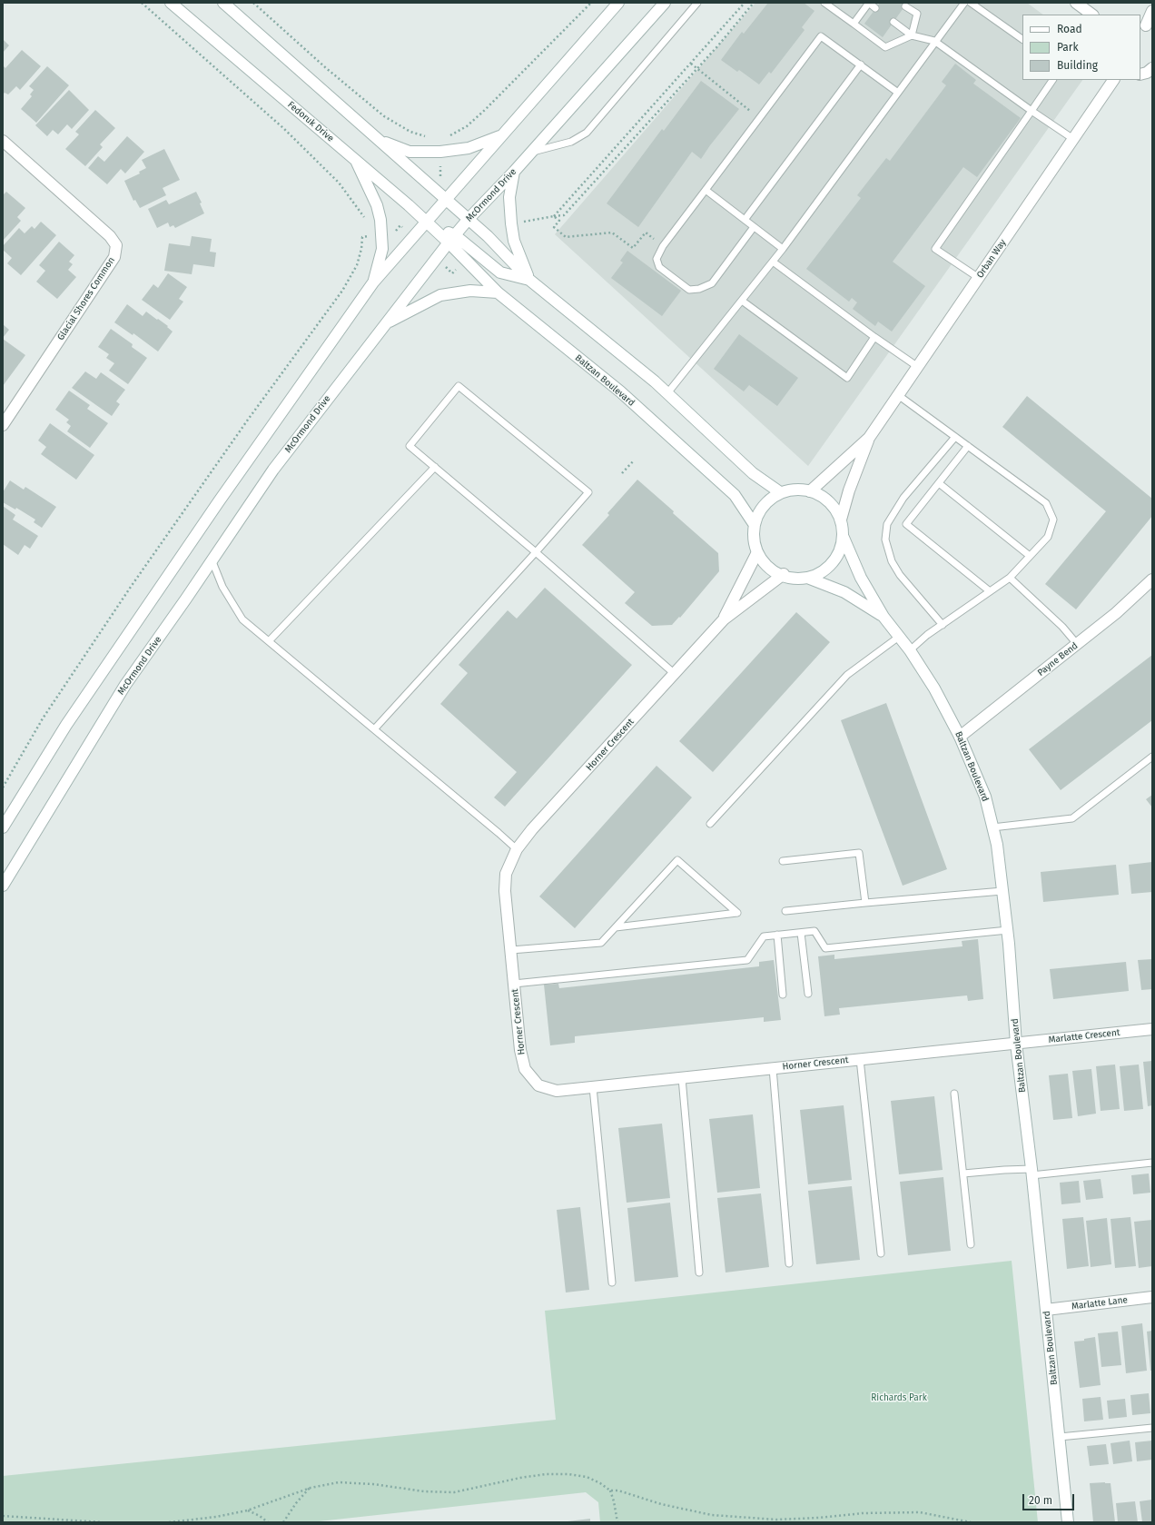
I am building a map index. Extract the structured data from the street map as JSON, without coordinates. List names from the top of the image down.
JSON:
{
  "streets": {
    "street": [
      "Fedoruk Drive",
      "McOrmond Drive",
      "Orban Way",
      "Glacial Shores Common",
      "Baltzan Boulevard",
      "Payne Bend",
      "Horner Crescent",
      "Marlatte Crescent",
      "Marlatte Lane"
    ]
  },
  "crossings": [
    ["Fedoruk Drive", "McOrmond Drive"],
    ["Fedoruk Drive", "Baltzan Boulevard"],
    ["McOrmond Drive", "Baltzan Boulevard"],
    ["Orban Way", "Baltzan Boulevard"],
    ["Orban Way", "Horner Crescent"],
    ["Baltzan Boulevard", "Payne Bend"],
    ["Baltzan Boulevard", "Horner Crescent"],
    ["Baltzan Boulevard", "Marlatte Crescent"],
    ["Baltzan Boulevard", "Marlatte Lane"],
    ["Horner Crescent", "Marlatte Crescent"]
  ],
  "parks": ["Richards Park"],
  "legend": ["Road", "Park", "Building"],
  "scale_bar": "20 m"
}
